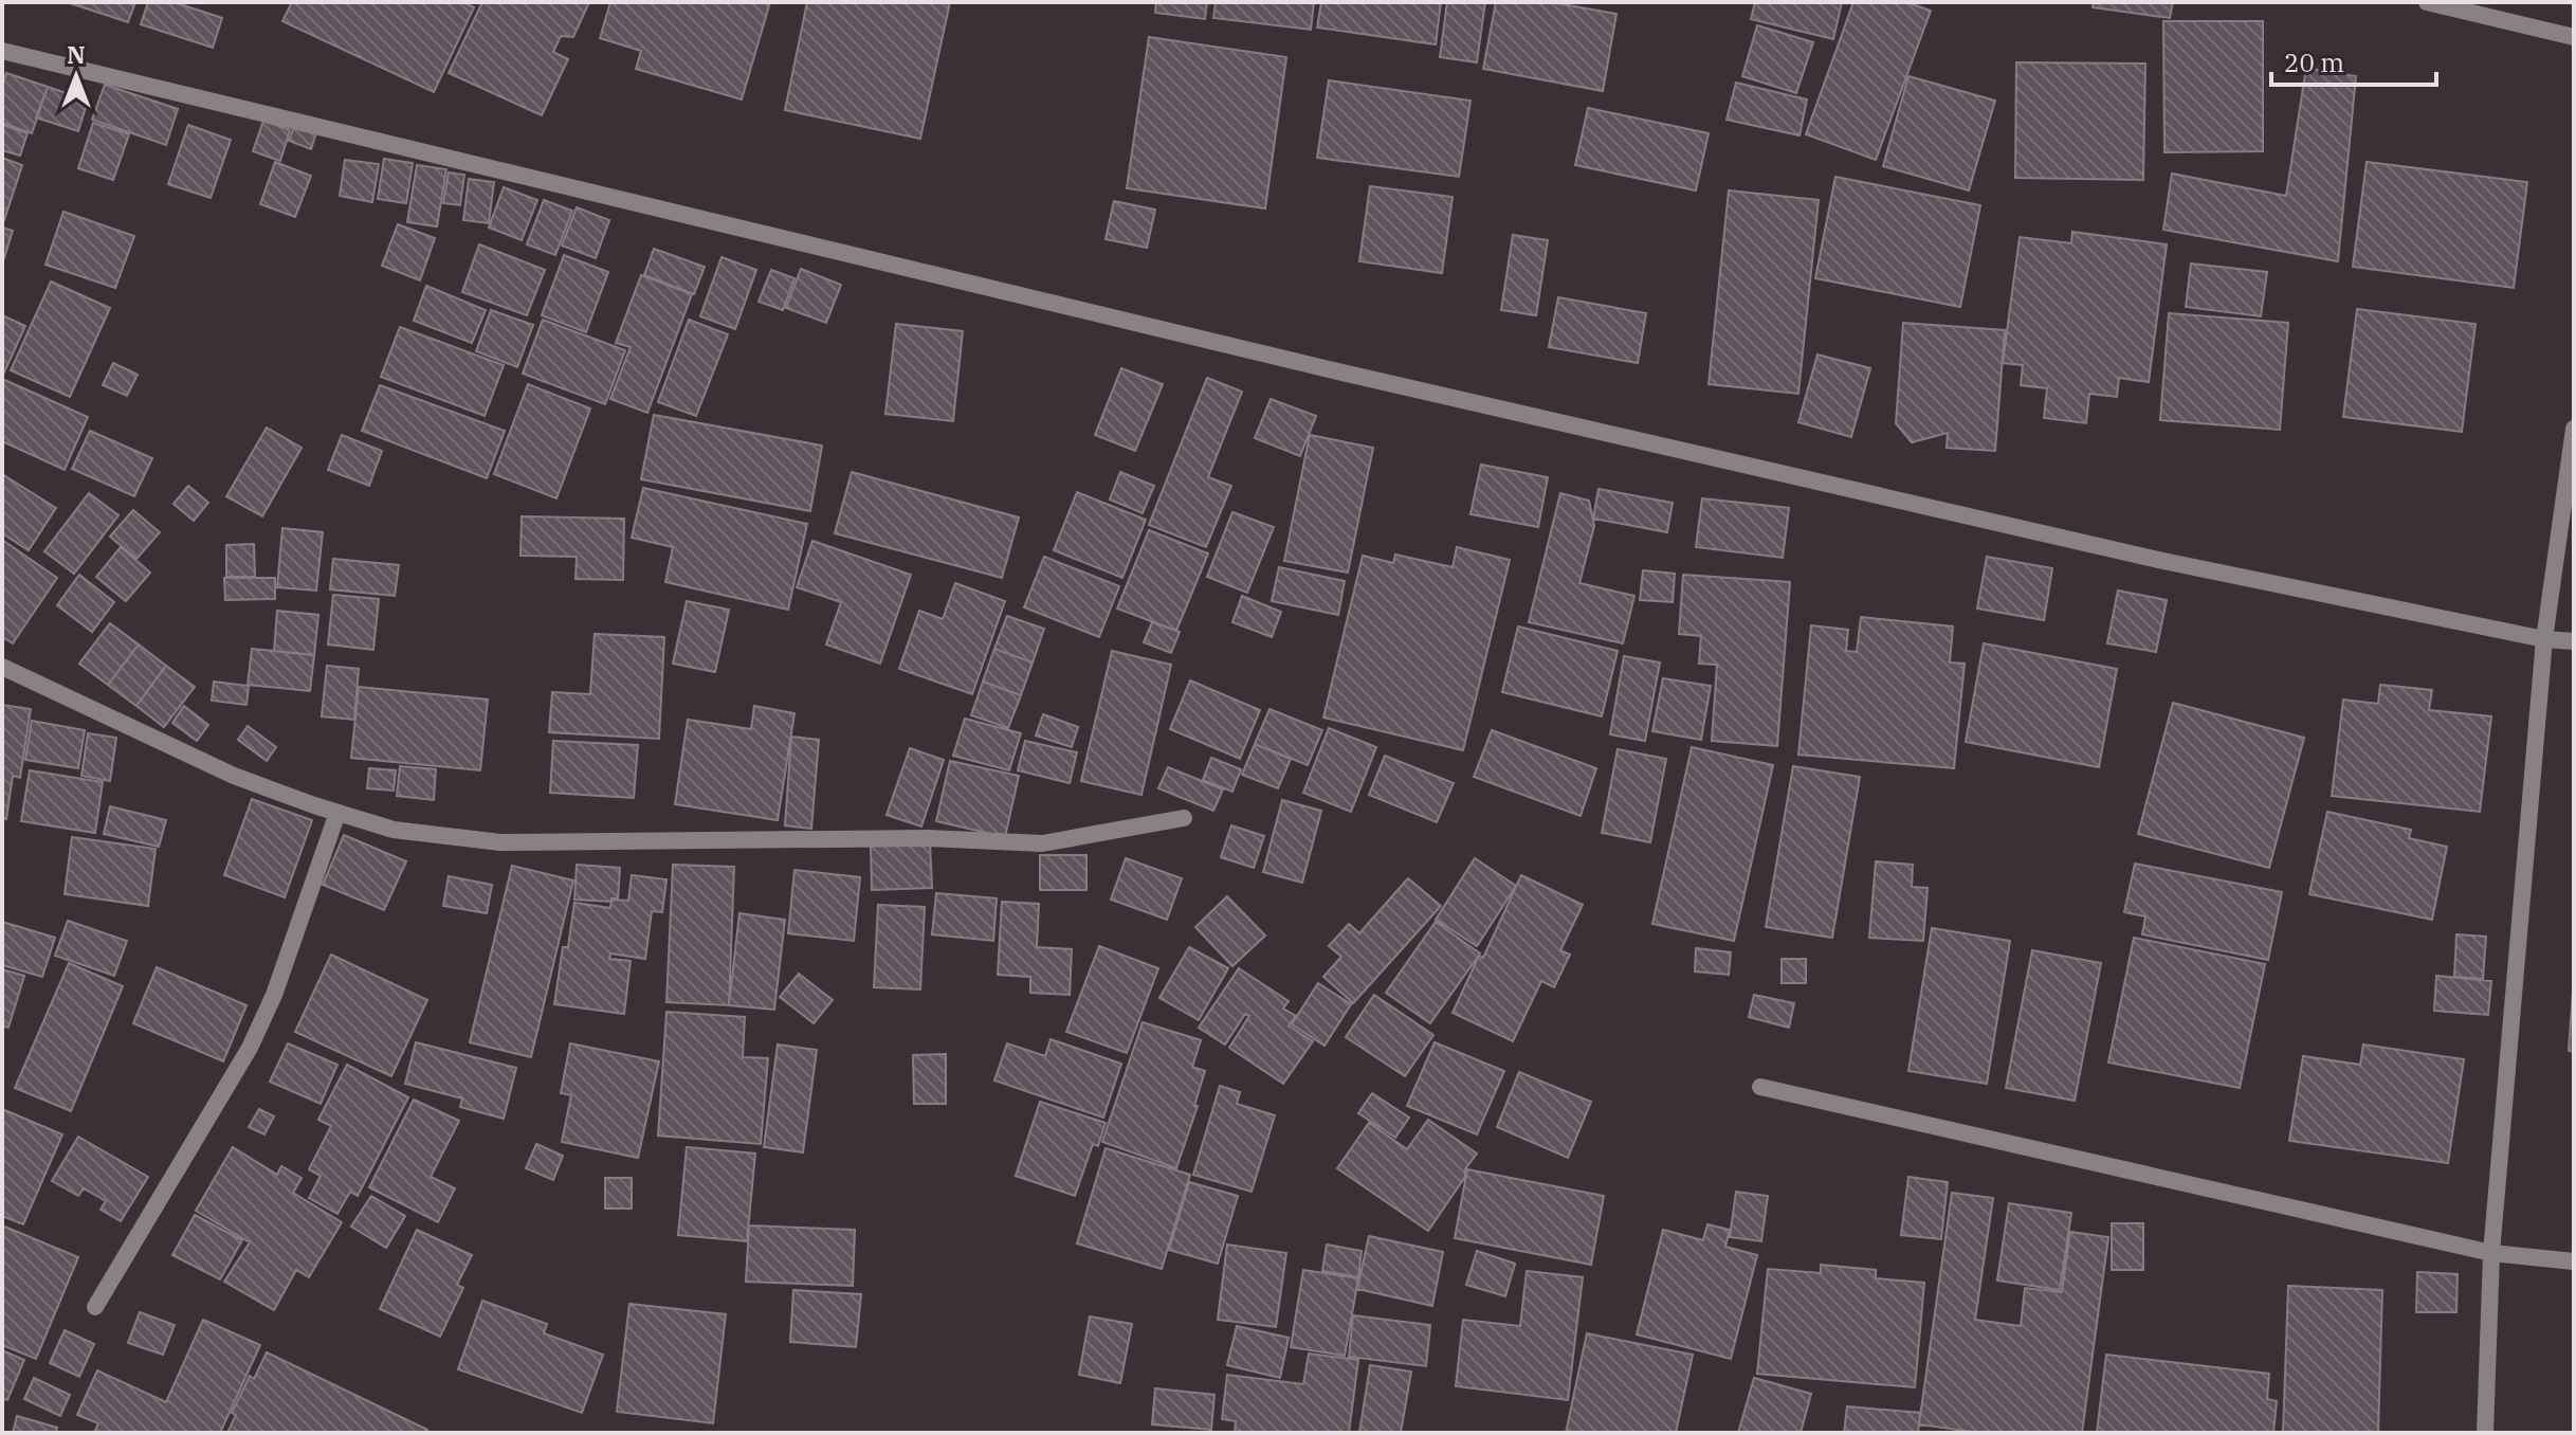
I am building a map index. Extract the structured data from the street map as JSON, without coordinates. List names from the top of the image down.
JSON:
{
  "scale_bar": "20 m",
  "north": "top"
}
